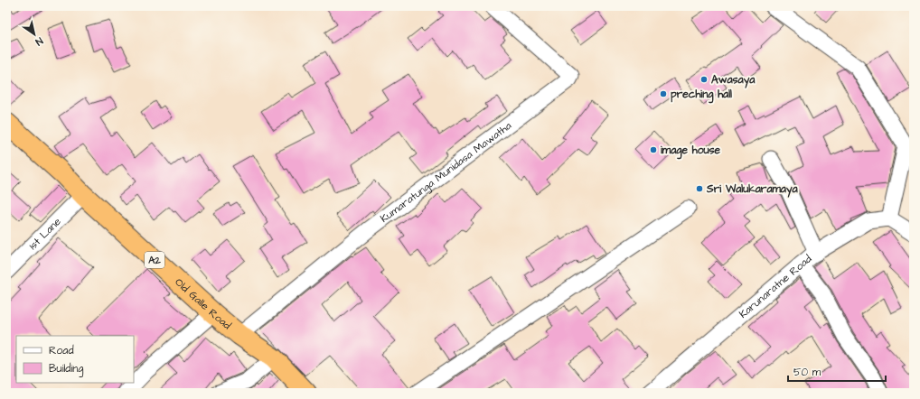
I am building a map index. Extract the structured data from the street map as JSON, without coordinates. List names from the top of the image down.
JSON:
{
  "streets": {
    "highway": ["A2", "Old Galle Road"],
    "street": ["Kumaratunga Munidasa Mawatha", "1st Lane", "Karunaratne Road"]
  },
  "crossings": [
    ["Kumaratunga Munidasa Mawatha", "Old Galle Road"],
    ["1st Lane", "Old Galle Road"]
  ],
  "places": [
    "Awasaya",
    "preching hall",
    "image house",
    "Sri Walukaramaya"
  ],
  "legend": ["Road", "Building"],
  "scale_bar": "50 m",
  "north": "bottom right"
}
